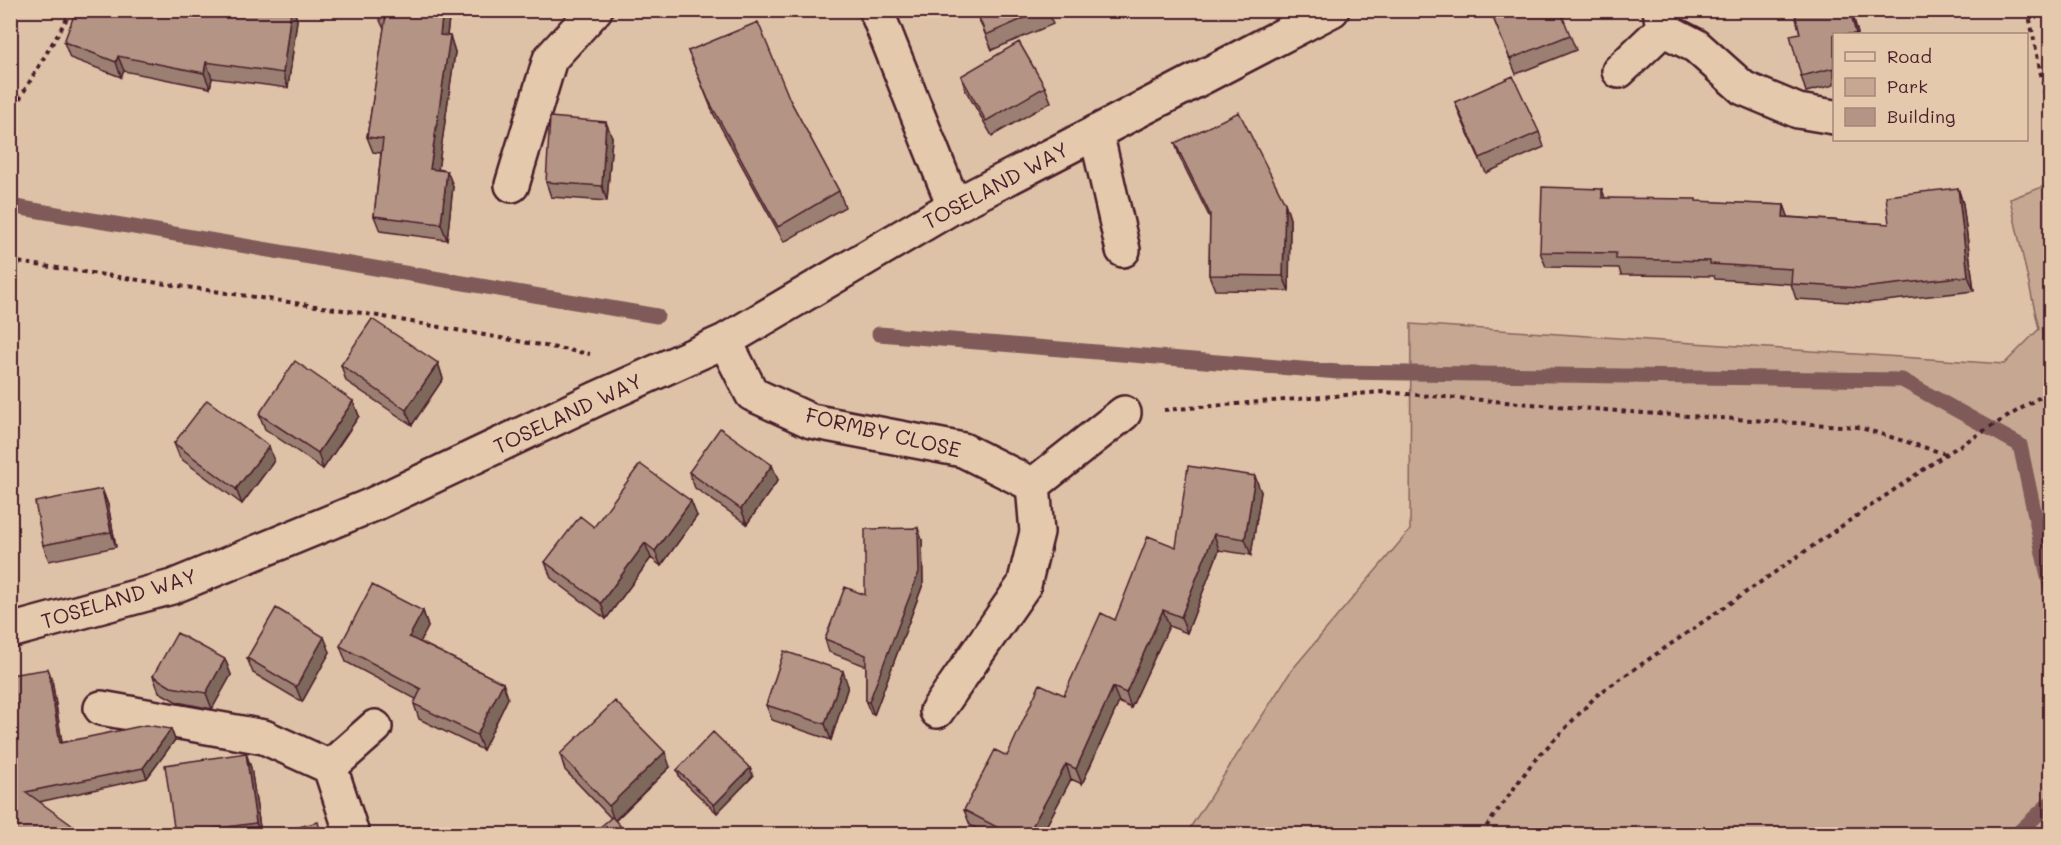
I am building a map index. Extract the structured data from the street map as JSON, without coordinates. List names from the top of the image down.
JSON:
{
  "streets": {
    "street": ["TOSELAND WAY", "FORMBY CLOSE"]
  },
  "crossings": [
    ["TOSELAND WAY", "FORMBY CLOSE"]
  ],
  "legend": ["Road", "Park", "Building"]
}
